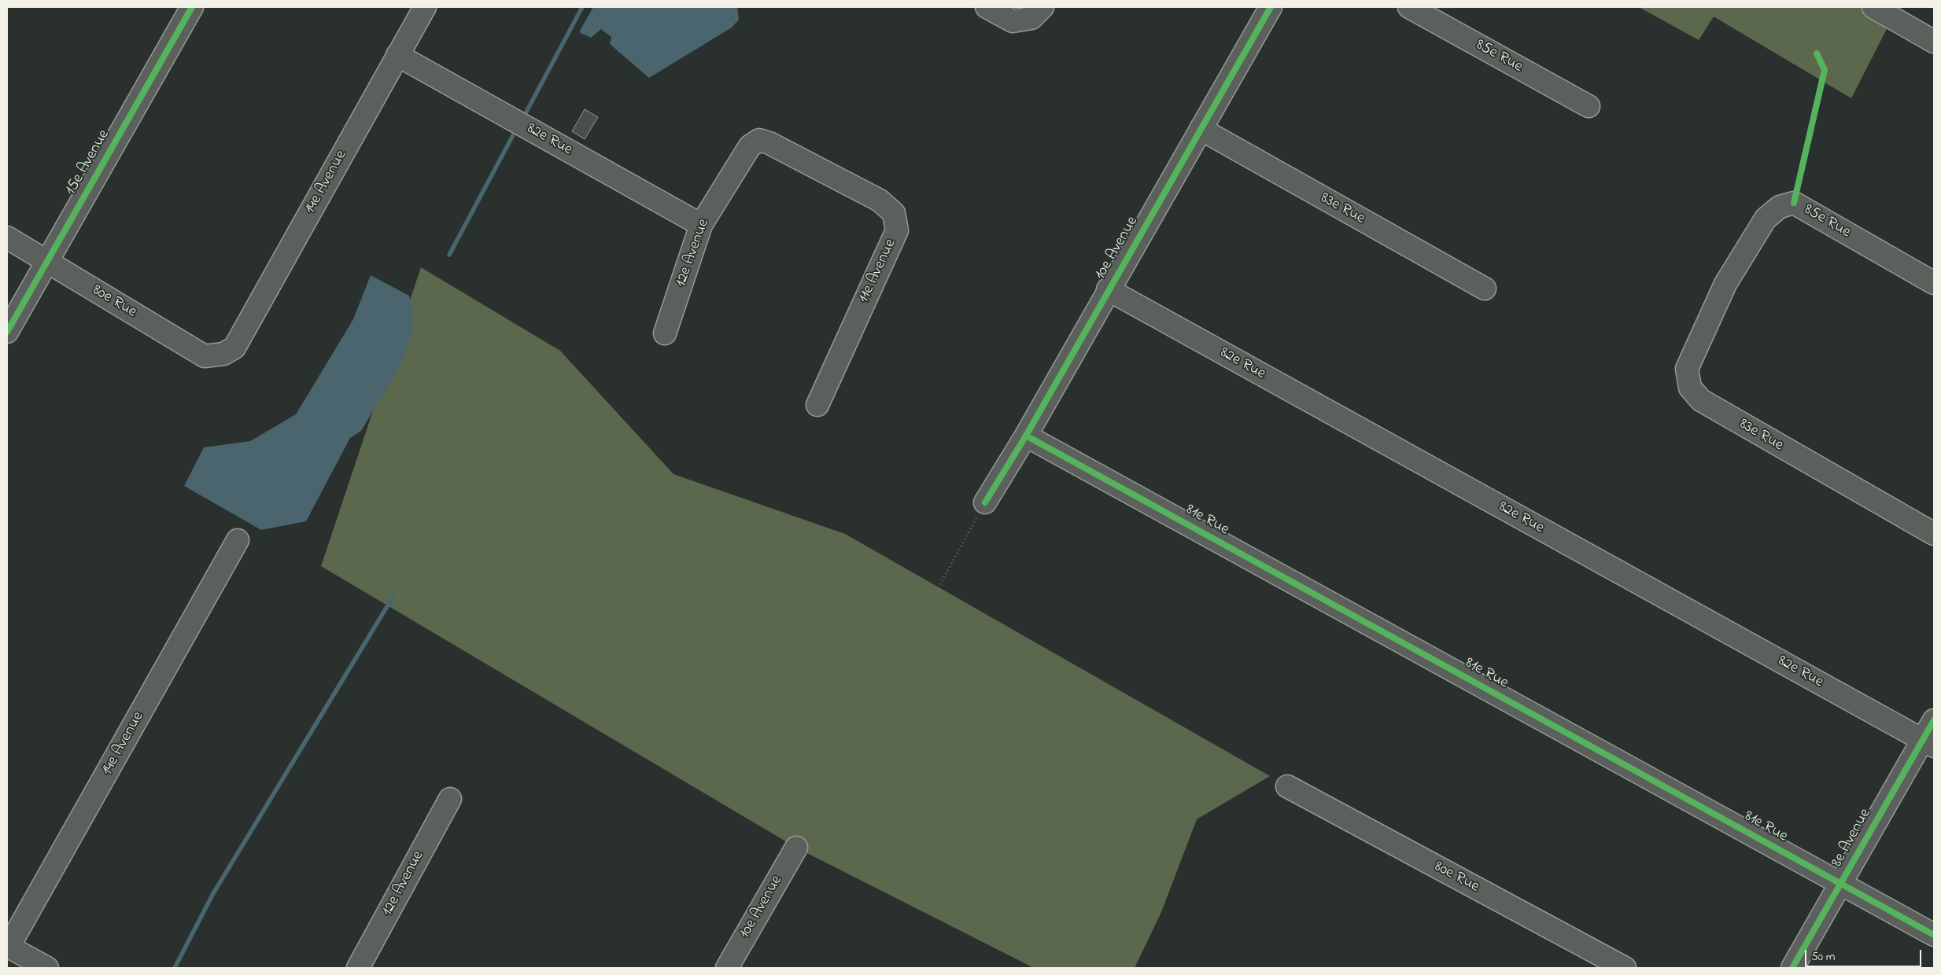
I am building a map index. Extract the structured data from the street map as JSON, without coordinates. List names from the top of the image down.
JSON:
{
  "streets": {
    "street": [
      "85e Rue",
      "82e Rue",
      "15e Avenue",
      "14e Avenue",
      "83e Rue",
      "10e Avenue",
      "12e Avenue",
      "11e Avenue",
      "80e Rue",
      "81e Rue",
      "8e Avenue"
    ]
  },
  "crossings": [
    ["85e Rue", "83e Rue"],
    ["82e Rue", "14e Avenue"],
    ["82e Rue", "10e Avenue"],
    ["82e Rue", "12e Avenue"],
    ["82e Rue", "8e Avenue"],
    ["15e Avenue", "80e Rue"],
    ["14e Avenue", "80e Rue"],
    ["83e Rue", "10e Avenue"],
    ["10e Avenue", "81e Rue"],
    ["12e Avenue", "11e Avenue"],
    ["81e Rue", "8e Avenue"]
  ],
  "scale_bar": "50 m"
}
